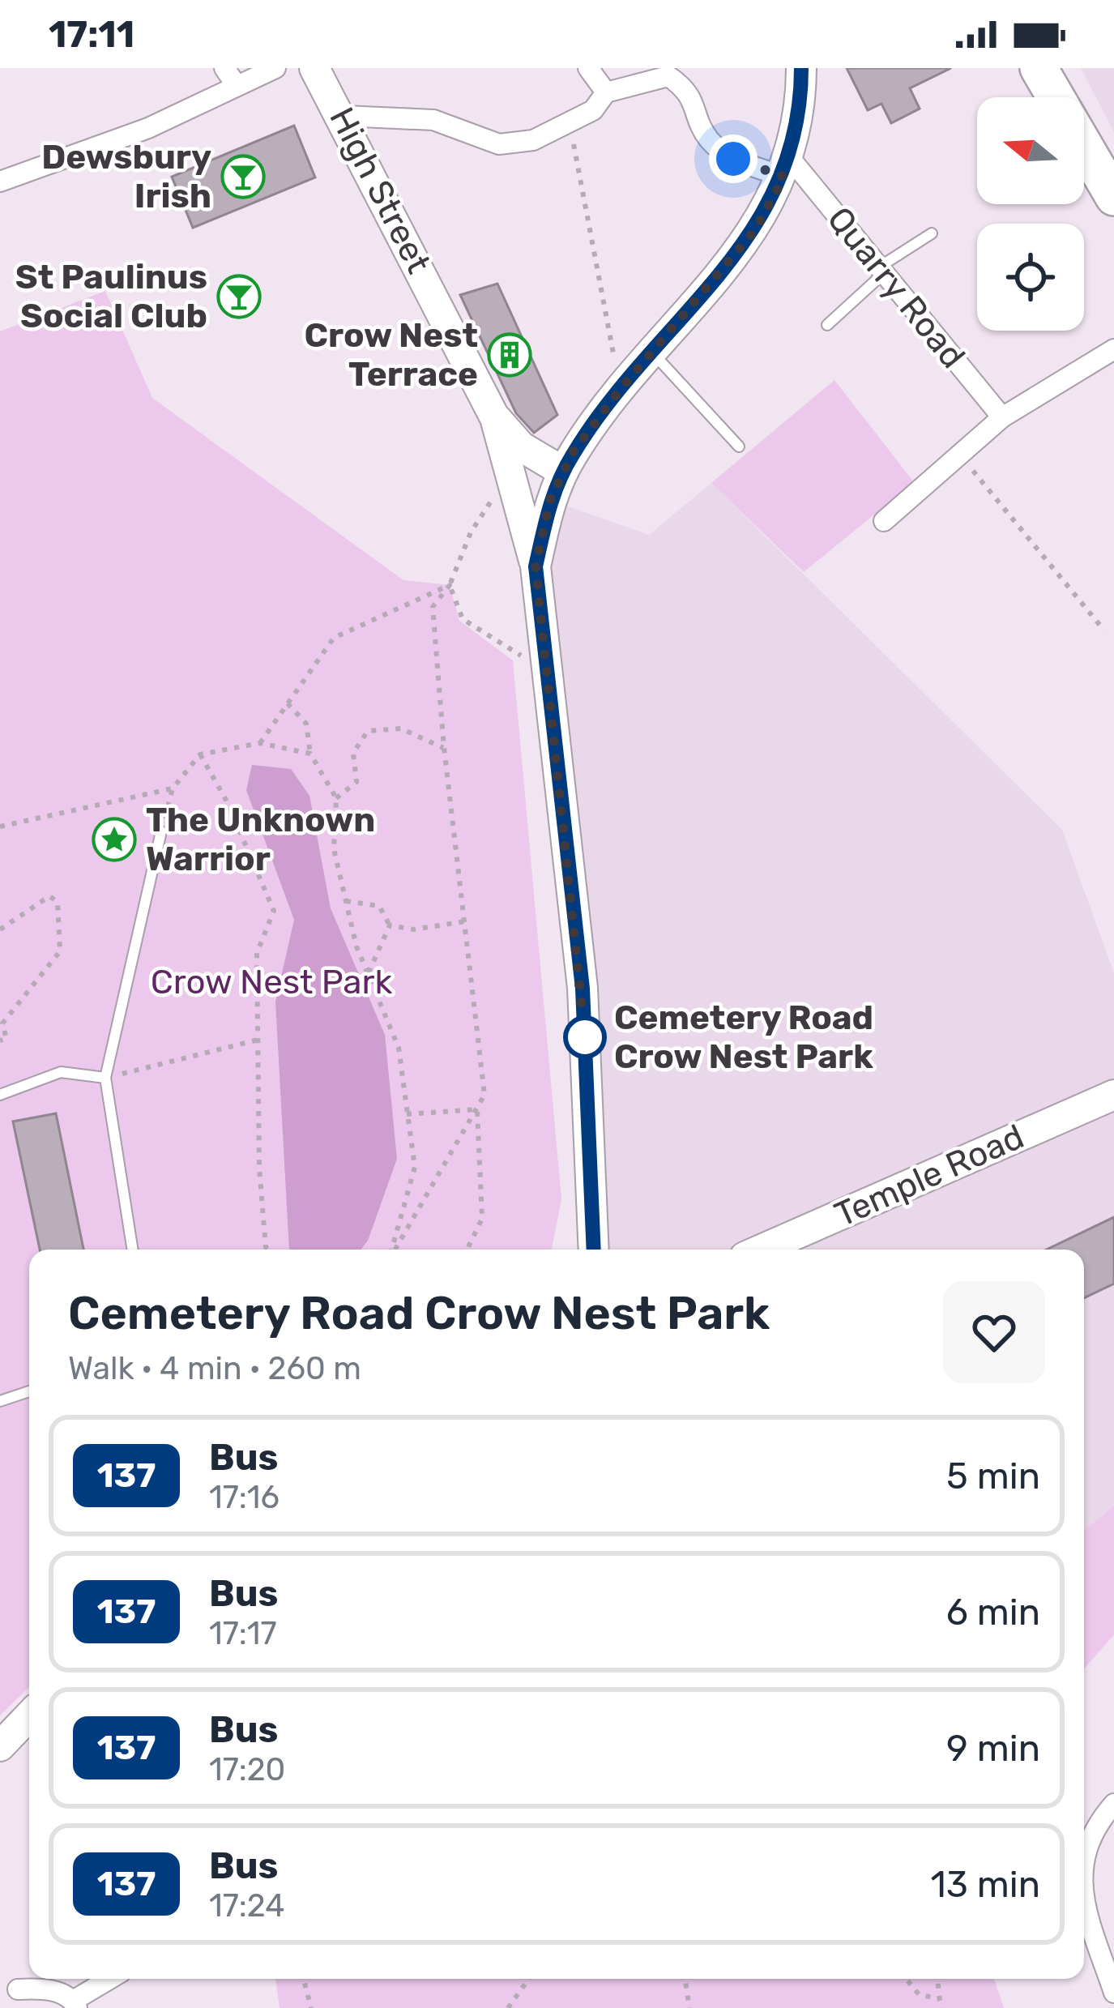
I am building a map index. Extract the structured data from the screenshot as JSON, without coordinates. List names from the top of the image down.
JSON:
{
  "streets": {
    "main road": ["High Street", "Temple Road"],
    "street": ["Quarry Road"]
  },
  "parks": ["Crow Nest Park"],
  "places": {
    "bar": ["Dewsbury Irish", "St Paulinus Social Club"],
    "building": ["Crow Nest Terrace"],
    "place": ["The Unknown Warrior"],
    "other": ["Cemetery Road Crow Nest Park"]
  },
  "lines": ["bus line 137"],
  "north": "left",
  "page": {
    "status": "17:11",
    "heading": ["Cemetery Road Crow Nest Park", "Walk · 4 min · 260 m"],
    "list": [
      {
        "mark": "137",
        "name": "Bus",
        "note": "17:16",
        "value": "5 min"
      },
      {
        "mark": "137",
        "name": "Bus",
        "note": "17:17",
        "value": "6 min"
      },
      {
        "mark": "137",
        "name": "Bus",
        "note": "17:20",
        "value": "9 min"
      },
      {
        "mark": "137",
        "name": "Bus",
        "note": "17:24",
        "value": "13 min"
      }
    ]
  }
}
